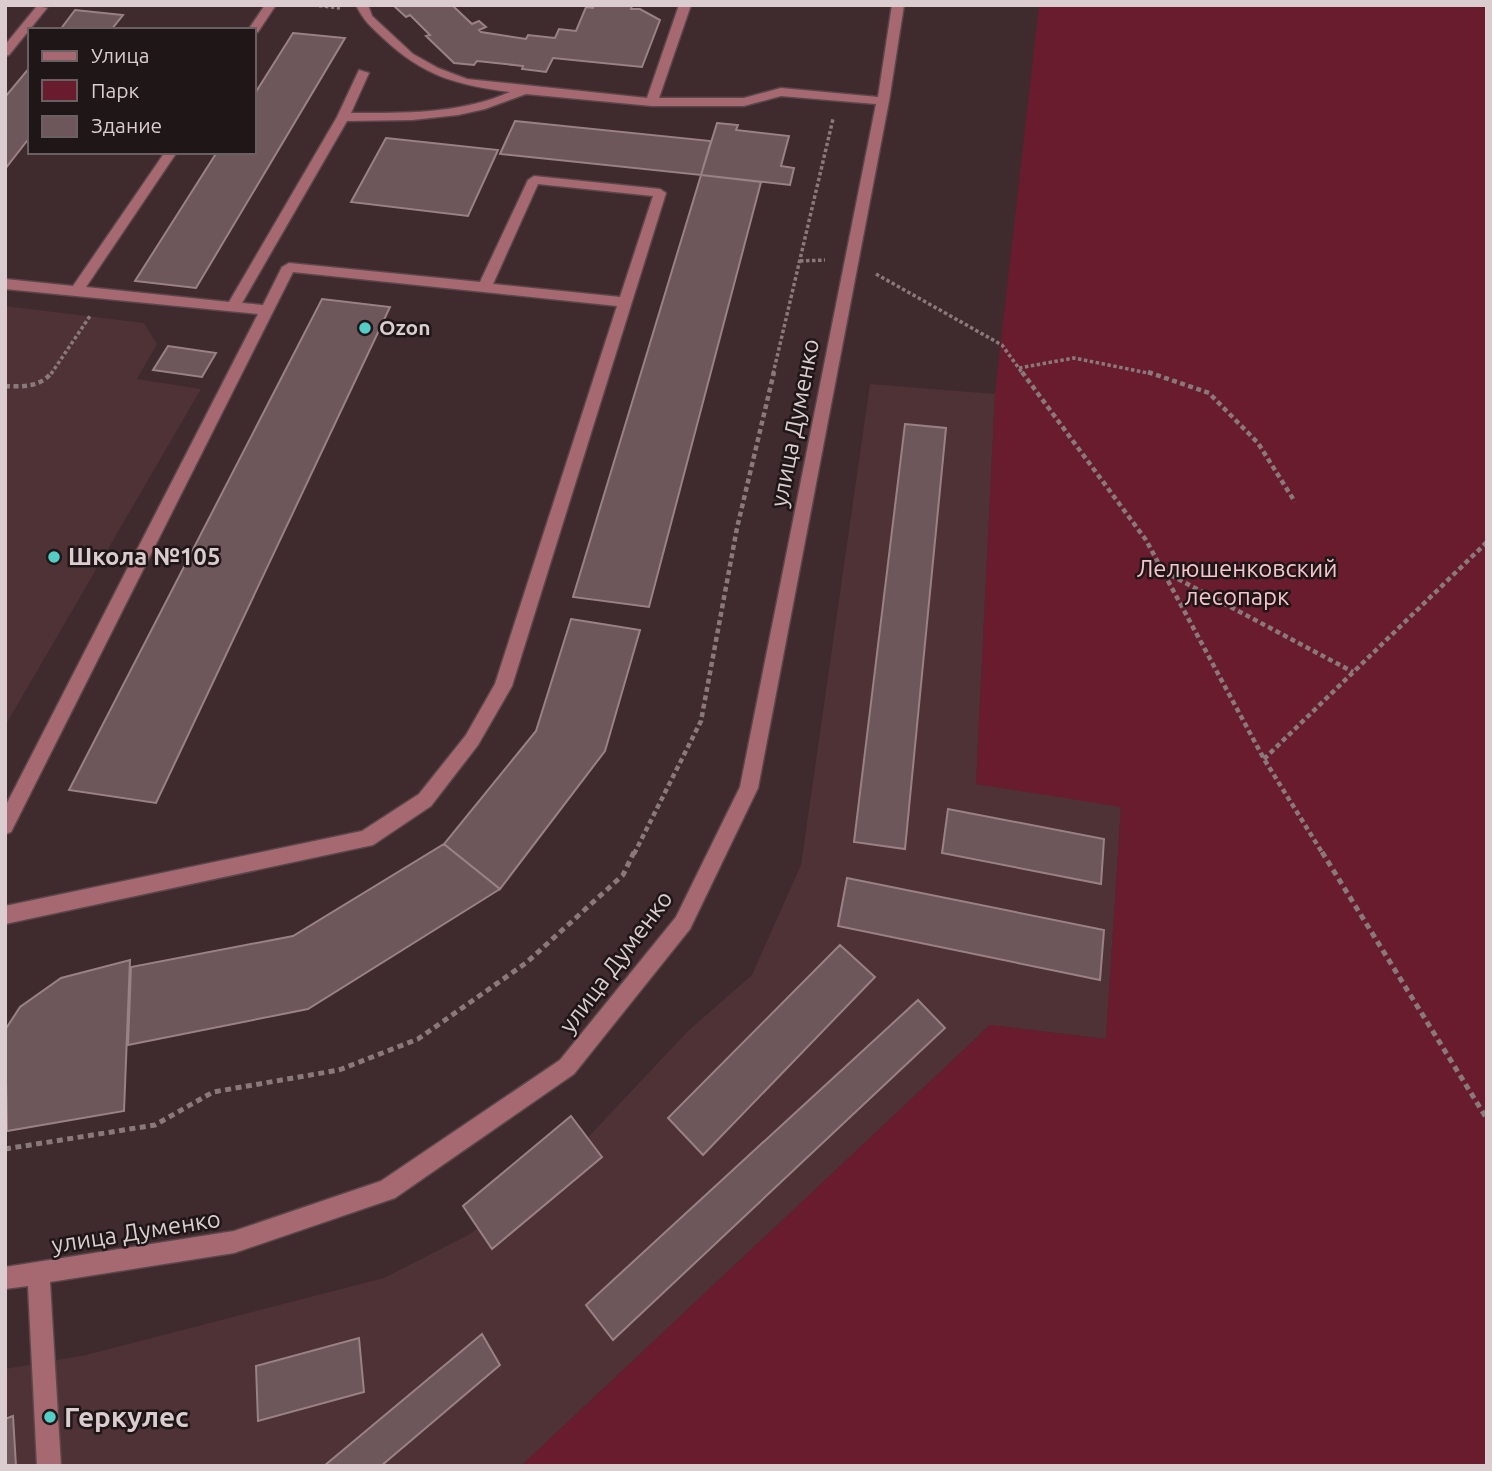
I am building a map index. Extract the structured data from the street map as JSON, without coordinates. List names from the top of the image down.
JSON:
{
  "streets": {
    "street": ["улица Думенко"]
  },
  "parks": ["Лелюшенковский лесопарк"],
  "places": ["Ozon", "Школа №105", "Геркулес"],
  "legend": ["Улица", "Парк", "Здание"]
}
